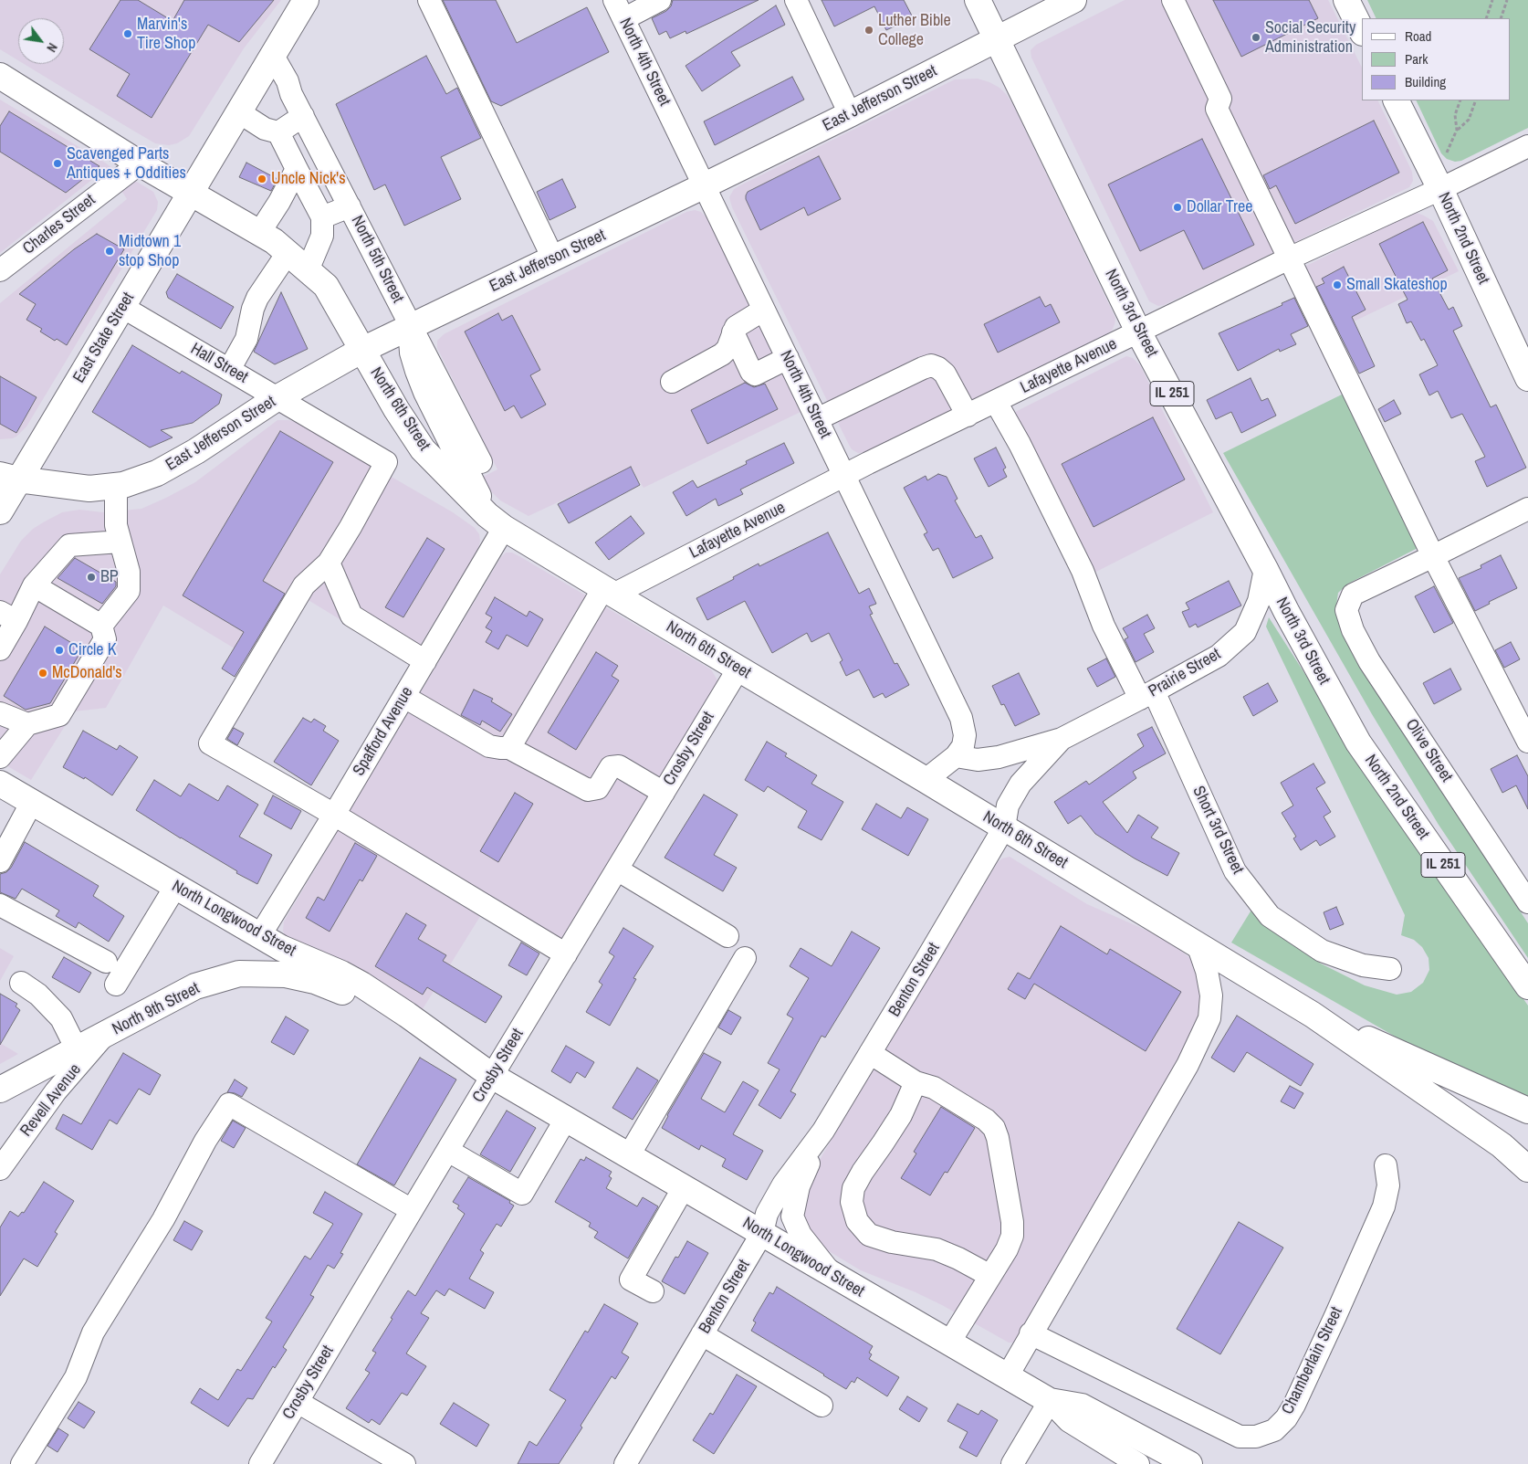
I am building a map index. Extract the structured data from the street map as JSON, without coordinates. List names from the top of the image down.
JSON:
{
  "streets": {
    "main road": [
      "East Jefferson Street",
      "North 2nd Street",
      "North 3rd Street",
      "East State Street",
      "IL 251",
      "North 6th Street",
      "North Longwood Street",
      "North 9th Street"
    ],
    "street": [
      "North 4th Street",
      "Charles Street",
      "North 5th Street",
      "Hall Street",
      "Lafayette Avenue",
      "Prairie Street",
      "Spafford Avenue",
      "Crosby Street",
      "Olive Street",
      "Short 3rd Street",
      "Benton Street",
      "Revell Avenue",
      "Chamberlain Street"
    ]
  },
  "crossings": [
    ["North 4th Street", "East Jefferson Street"],
    ["North 4th Street", "Lafayette Avenue"],
    ["North 4th Street", "North 6th Street"],
    ["North 4th Street", "Prairie Street"],
    ["East Jefferson Street", "North 5th Street"],
    ["East Jefferson Street", "North 3rd Street"],
    ["East Jefferson Street", "East State Street"],
    ["East Jefferson Street", "Hall Street"],
    ["East Jefferson Street", "North 6th Street"],
    ["Charles Street", "North 6th Street"],
    ["North 2nd Street", "North 3rd Street"],
    ["North 2nd Street", "Lafayette Avenue"],
    ["North 5th Street", "East State Street"],
    ["North 3rd Street", "Lafayette Avenue"],
    ["North 3rd Street", "Prairie Street"],
    ["East State Street", "Hall Street"],
    ["East State Street", "North 6th Street"],
    ["Lafayette Avenue", "North 6th Street"],
    ["Lafayette Avenue", "Short 3rd Street"],
    ["North 6th Street", "Prairie Street"],
    ["North 6th Street", "Spafford Avenue"],
    ["North 6th Street", "Crosby Street"],
    ["North 6th Street", "Benton Street"],
    ["Prairie Street", "Short 3rd Street"],
    ["Prairie Street", "Benton Street"],
    ["Spafford Avenue", "North Longwood Street"],
    ["Crosby Street", "North Longwood Street"],
    ["North Longwood Street", "Benton Street"],
    ["North Longwood Street", "North 9th Street"],
    ["North 9th Street", "Revell Avenue"]
  ],
  "places": [
    "Luther Bible College",
    "Marvin's Tire Shop",
    "Social Security Administration",
    "Scavenged Parts Antiques + Oddities",
    "Uncle Nick's",
    "Dollar Tree",
    "Midtown 1 stop Shop",
    "Small Skateshop",
    "BP",
    "Circle K",
    "McDonald's"
  ],
  "legend": ["Road", "Park", "Building"],
  "north": "bottom right"
}
